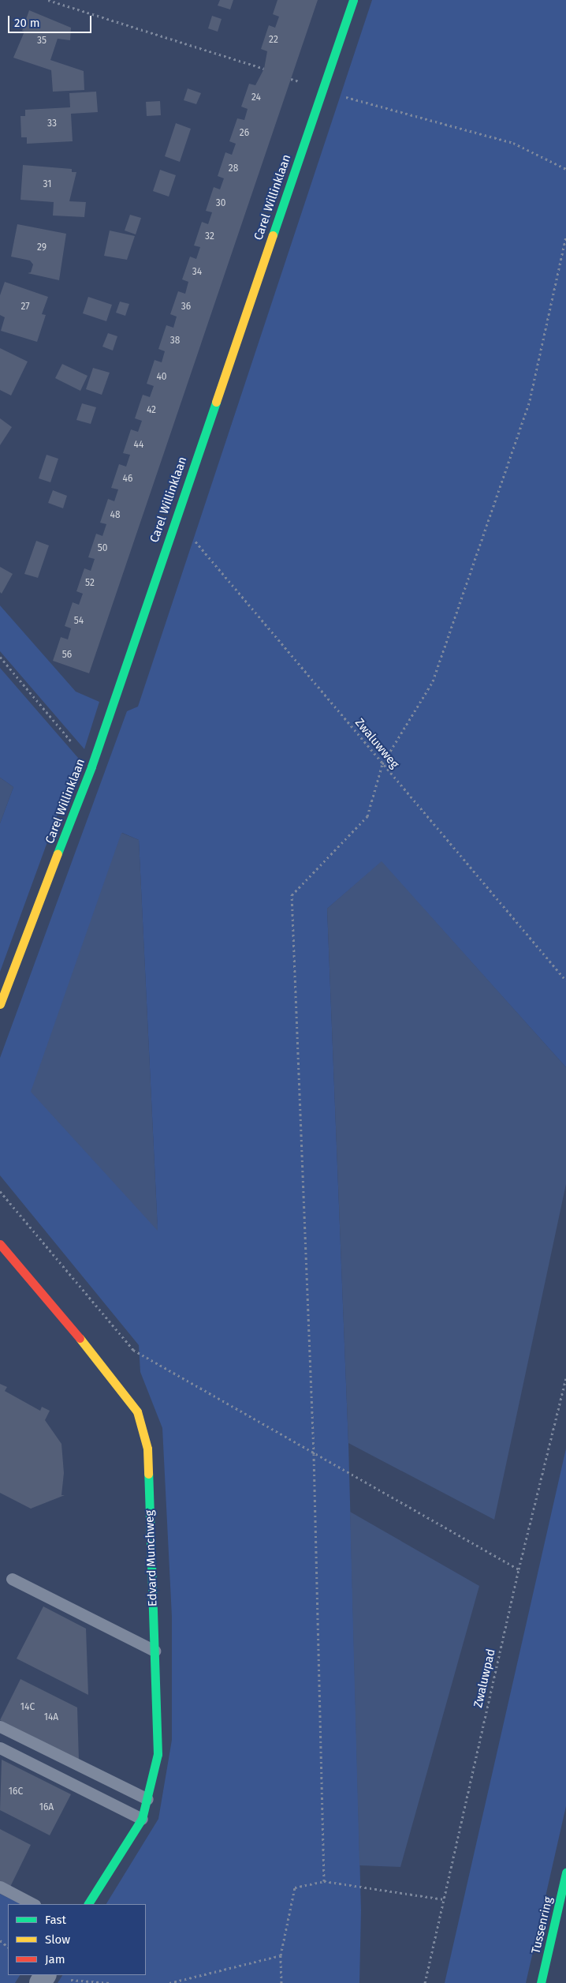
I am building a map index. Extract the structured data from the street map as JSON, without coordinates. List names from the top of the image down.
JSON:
{
  "streets": {
    "main road": ["Carel Willinklaan", "Edvard Munchweg", "Tussenring"],
    "path": ["Zwaluwweg", "Zwaluwpad"]
  },
  "crossings": [
    ["Carel Willinklaan", "Zwaluwweg"]
  ],
  "house_numbers": [
    "22",
    "35",
    "24",
    "33",
    "26",
    "28",
    "31",
    "30",
    "32",
    "29",
    "34",
    "27",
    "36",
    "38",
    "40",
    "42",
    "44",
    "46",
    "48",
    "50",
    "52",
    "54",
    "56",
    "14C",
    "14A",
    "16C",
    "16A"
  ],
  "legend": ["Fast", "Slow", "Jam"],
  "scale_bar": "20 m"
}
